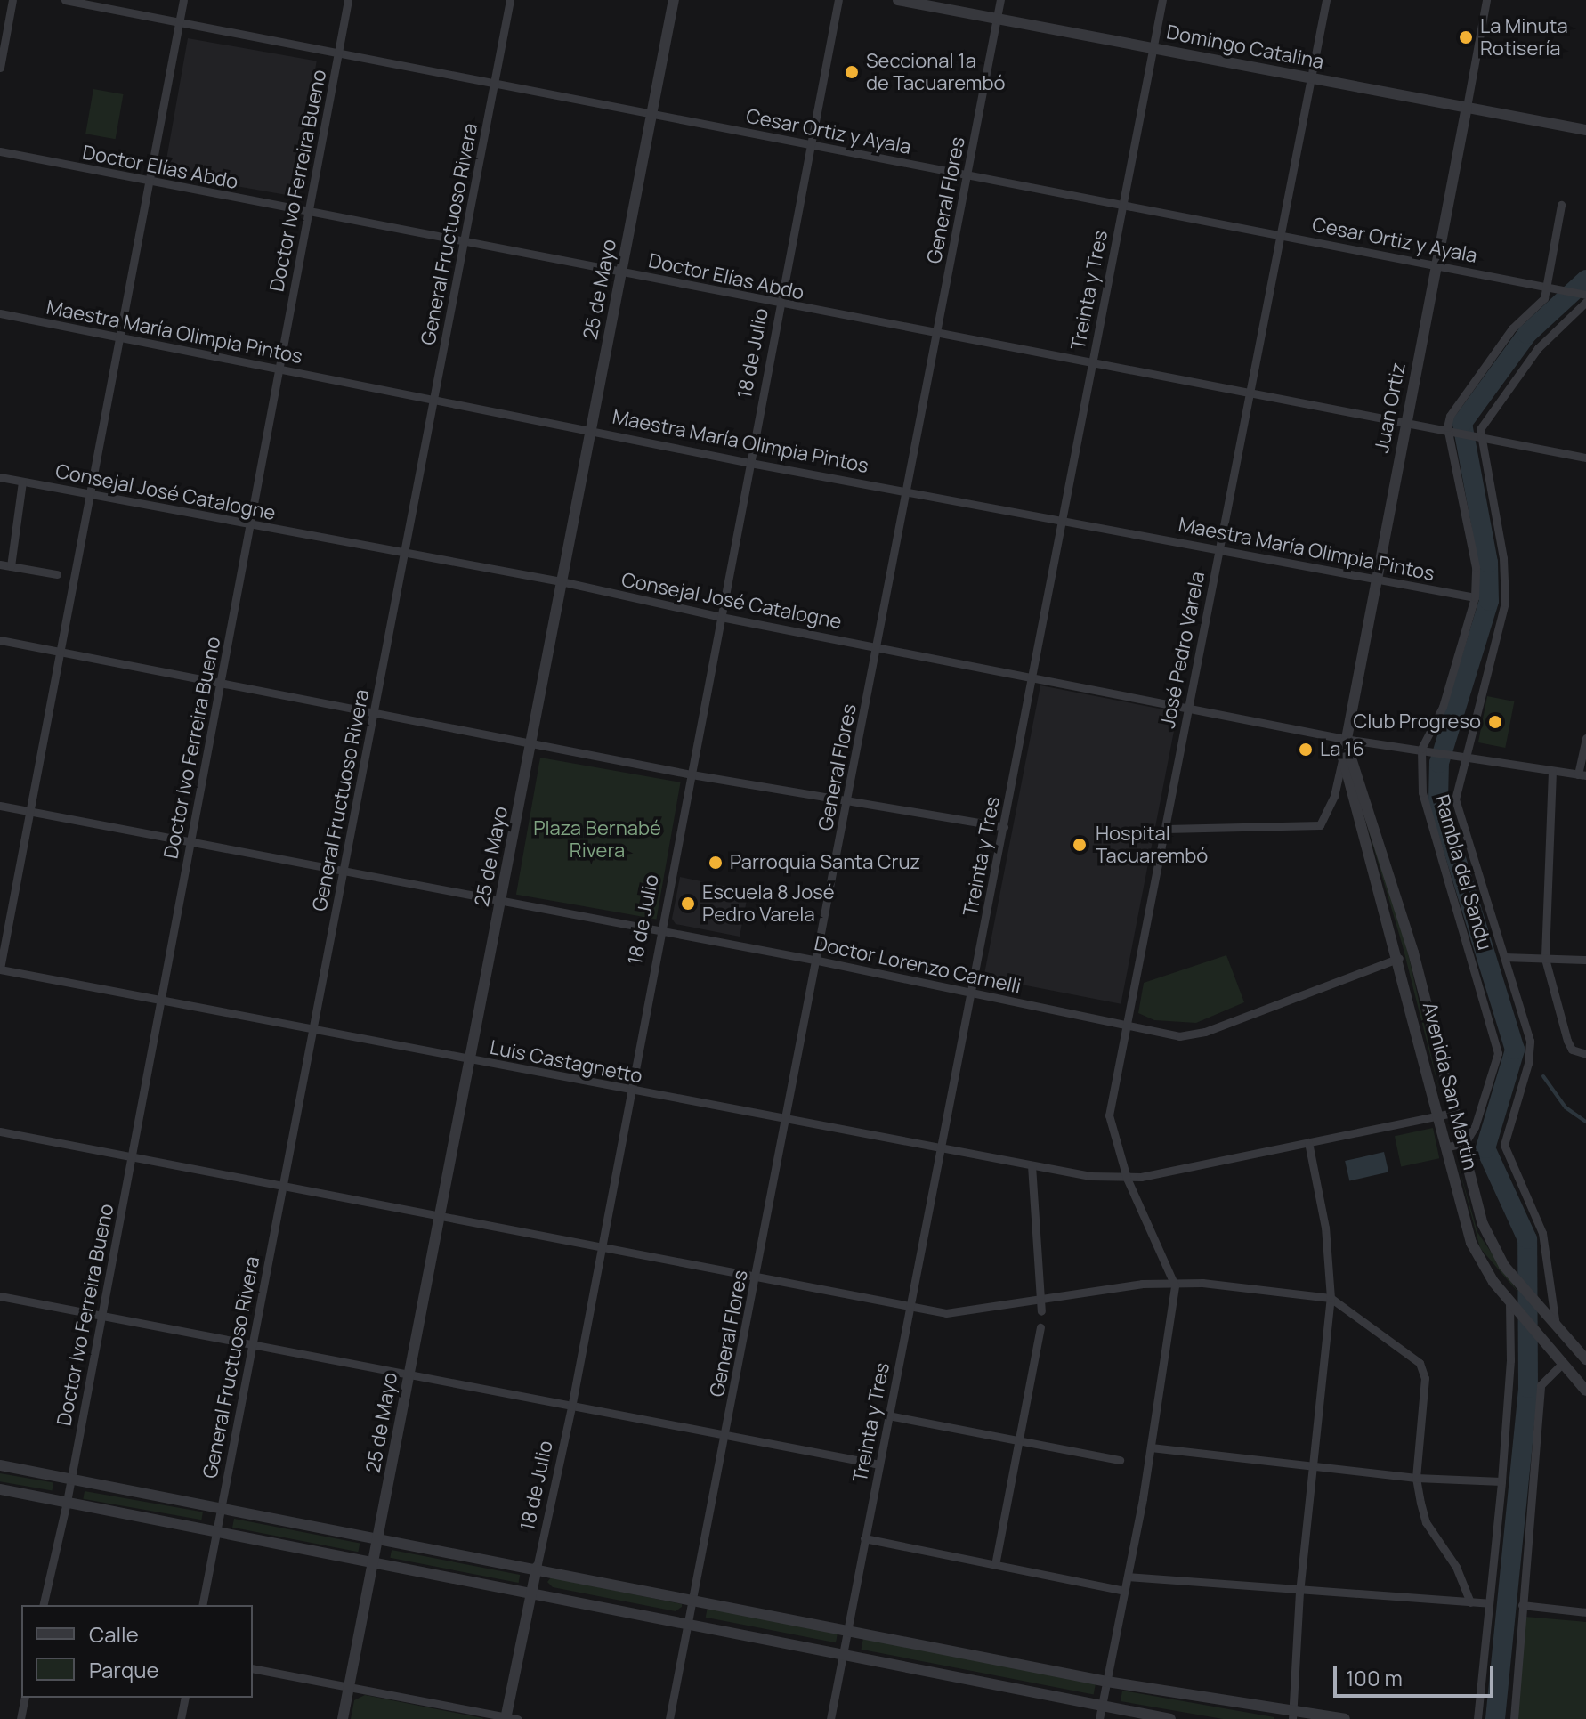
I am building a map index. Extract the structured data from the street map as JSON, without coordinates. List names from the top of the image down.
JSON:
{
  "streets": {
    "street": [
      "Domingo Catalina",
      "Cesar Ortiz y Ayala",
      "Doctor Elías Abdo",
      "Doctor Ivo Ferreira Bueno",
      "General Flores",
      "General Fructuoso Rivera",
      "25 de Mayo",
      "Treinta y Tres",
      "Maestra María Olimpia Pintos",
      "18 de Julio",
      "Juan Ortiz",
      "Consejal José Catalogne",
      "José Pedro Varela",
      "Rambla del Sandu",
      "Doctor Lorenzo Carnelli",
      "Luis Castagnetto",
      "Avenida San Martín"
    ]
  },
  "crossings": [
    ["Domingo Catalina", "General Flores"],
    ["Domingo Catalina", "Treinta y Tres"],
    ["Domingo Catalina", "Juan Ortiz"],
    ["Domingo Catalina", "José Pedro Varela"],
    ["Cesar Ortiz y Ayala", "Doctor Ivo Ferreira Bueno"],
    ["Cesar Ortiz y Ayala", "General Flores"],
    ["Cesar Ortiz y Ayala", "General Fructuoso Rivera"],
    ["Cesar Ortiz y Ayala", "25 de Mayo"],
    ["Cesar Ortiz y Ayala", "Treinta y Tres"],
    ["Cesar Ortiz y Ayala", "18 de Julio"],
    ["Cesar Ortiz y Ayala", "Juan Ortiz"],
    ["Cesar Ortiz y Ayala", "José Pedro Varela"],
    ["Doctor Elías Abdo", "Doctor Ivo Ferreira Bueno"],
    ["Doctor Elías Abdo", "General Flores"],
    ["Doctor Elías Abdo", "General Fructuoso Rivera"],
    ["Doctor Elías Abdo", "25 de Mayo"],
    ["Doctor Elías Abdo", "Treinta y Tres"],
    ["Doctor Elías Abdo", "18 de Julio"],
    ["Doctor Elías Abdo", "Juan Ortiz"],
    ["Doctor Elías Abdo", "José Pedro Varela"],
    ["Doctor Elías Abdo", "Rambla del Sandu"],
    ["Doctor Ivo Ferreira Bueno", "Maestra María Olimpia Pintos"],
    ["Doctor Ivo Ferreira Bueno", "Consejal José Catalogne"],
    ["Doctor Ivo Ferreira Bueno", "Doctor Lorenzo Carnelli"],
    ["Doctor Ivo Ferreira Bueno", "Luis Castagnetto"],
    ["General Flores", "Maestra María Olimpia Pintos"],
    ["General Flores", "Consejal José Catalogne"],
    ["General Flores", "Doctor Lorenzo Carnelli"],
    ["General Flores", "Luis Castagnetto"],
    ["General Fructuoso Rivera", "Maestra María Olimpia Pintos"],
    ["General Fructuoso Rivera", "Consejal José Catalogne"],
    ["General Fructuoso Rivera", "Doctor Lorenzo Carnelli"],
    ["General Fructuoso Rivera", "Luis Castagnetto"],
    ["25 de Mayo", "Maestra María Olimpia Pintos"],
    ["25 de Mayo", "Consejal José Catalogne"],
    ["25 de Mayo", "Doctor Lorenzo Carnelli"],
    ["25 de Mayo", "Luis Castagnetto"],
    ["Treinta y Tres", "Maestra María Olimpia Pintos"],
    ["Treinta y Tres", "Consejal José Catalogne"],
    ["Treinta y Tres", "Doctor Lorenzo Carnelli"],
    ["Treinta y Tres", "Luis Castagnetto"],
    ["Maestra María Olimpia Pintos", "18 de Julio"],
    ["Maestra María Olimpia Pintos", "Juan Ortiz"],
    ["Maestra María Olimpia Pintos", "José Pedro Varela"],
    ["Maestra María Olimpia Pintos", "Rambla del Sandu"],
    ["18 de Julio", "Consejal José Catalogne"],
    ["18 de Julio", "Doctor Lorenzo Carnelli"],
    ["18 de Julio", "Luis Castagnetto"],
    ["Juan Ortiz", "Consejal José Catalogne"],
    ["Juan Ortiz", "José Pedro Varela"],
    ["Juan Ortiz", "Avenida San Martín"],
    ["Consejal José Catalogne", "José Pedro Varela"],
    ["Consejal José Catalogne", "Rambla del Sandu"],
    ["Consejal José Catalogne", "Avenida San Martín"],
    ["José Pedro Varela", "Doctor Lorenzo Carnelli"],
    ["José Pedro Varela", "Luis Castagnetto"],
    ["Rambla del Sandu", "Avenida San Martín"],
    ["Doctor Lorenzo Carnelli", "Avenida San Martín"],
    ["Luis Castagnetto", "Avenida San Martín"]
  ],
  "parks": ["Plaza Bernabé Rivera"],
  "places": [
    "La Minuta Rotisería",
    "Seccional 1a de Tacuarembó",
    "Club Progreso",
    "La 16",
    "Hospital Tacuarembó",
    "Parroquia Santa Cruz",
    "Escuela 8 José Pedro Varela"
  ],
  "legend": ["Calle", "Parque"],
  "scale_bar": "100 m"
}
